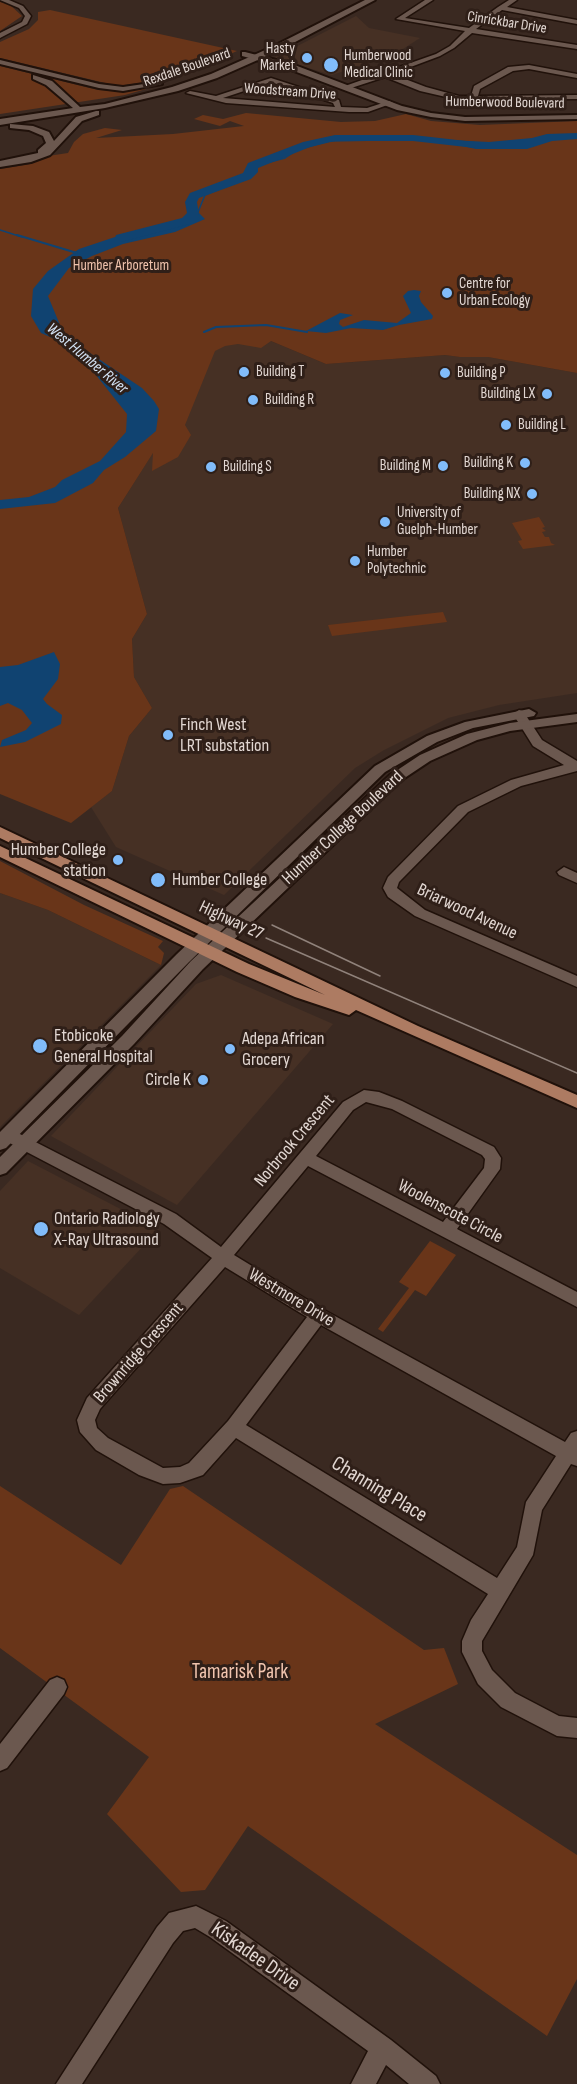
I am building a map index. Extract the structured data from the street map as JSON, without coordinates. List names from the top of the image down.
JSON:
{
  "streets": {
    "main road": [
      "Rexdale Boulevard",
      "Humberwood Boulevard",
      "Humber College Boulevard",
      "Highway 27"
    ],
    "street": [
      "Cinrickbar Drive",
      "Woodstream Drive",
      "Briarwood Avenue",
      "Norbrook Crescent",
      "Woolenscote Circle",
      "Westmore Drive",
      "Brownridge Crescent",
      "Channing Place",
      "Kiskadee Drive"
    ]
  },
  "crossings": [
    ["Rexdale Boulevard", "Humberwood Boulevard"],
    ["Woodstream Drive", "Humberwood Boulevard"],
    ["Humber College Boulevard", "Highway 27"],
    ["Humber College Boulevard", "Westmore Drive"],
    ["Norbrook Crescent", "Woolenscote Circle"],
    ["Norbrook Crescent", "Westmore Drive"],
    ["Norbrook Crescent", "Brownridge Crescent"],
    ["Westmore Drive", "Brownridge Crescent"],
    ["Brownridge Crescent", "Channing Place"]
  ],
  "water": ["West Humber River"],
  "parks": ["Humber Arboretum", "Tamarisk Park"],
  "places": [
    "Hasty Market",
    "Humberwood Medical Clinic",
    "Centre for Urban Ecology",
    "Building T",
    "Building P",
    "Building LX",
    "Building R",
    "Building L",
    "Building K",
    "Building M",
    "Building S",
    "Building NX",
    "University of Guelph-Humber",
    "Humber Polytechnic",
    "Finch West LRT substation",
    "Humber College station",
    "Humber College",
    "Etobicoke General Hospital",
    "Adepa African Grocery",
    "Circle K",
    "Ontario Radiology X-Ray Ultrasound"
  ]
}
